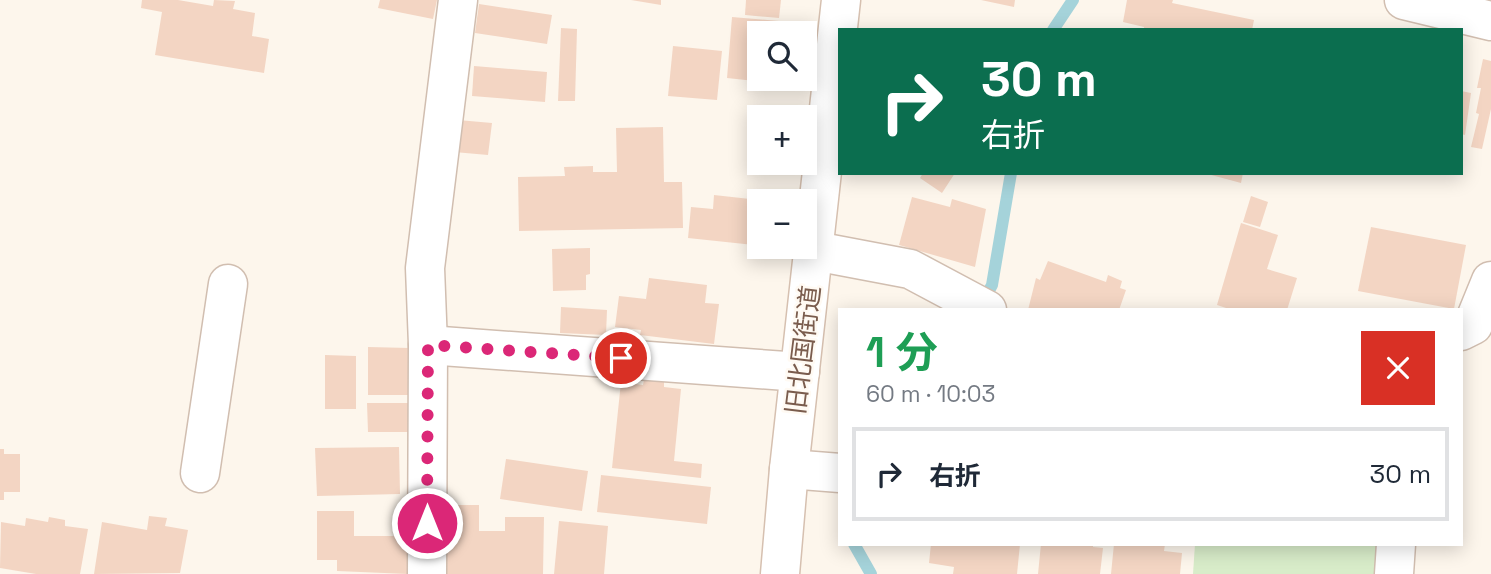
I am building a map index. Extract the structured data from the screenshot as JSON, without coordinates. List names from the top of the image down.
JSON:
{
  "streets": {
    "street": ["旧北国街道"]
  },
  "page": {
    "map_buttons": ["+", "−"],
    "turn": ["30 m", "右折"],
    "heading": ["1 分", "60 m · 10:03"],
    "list": [
      {
        "name": "右折",
        "value": "30 m"
      }
    ]
  }
}
